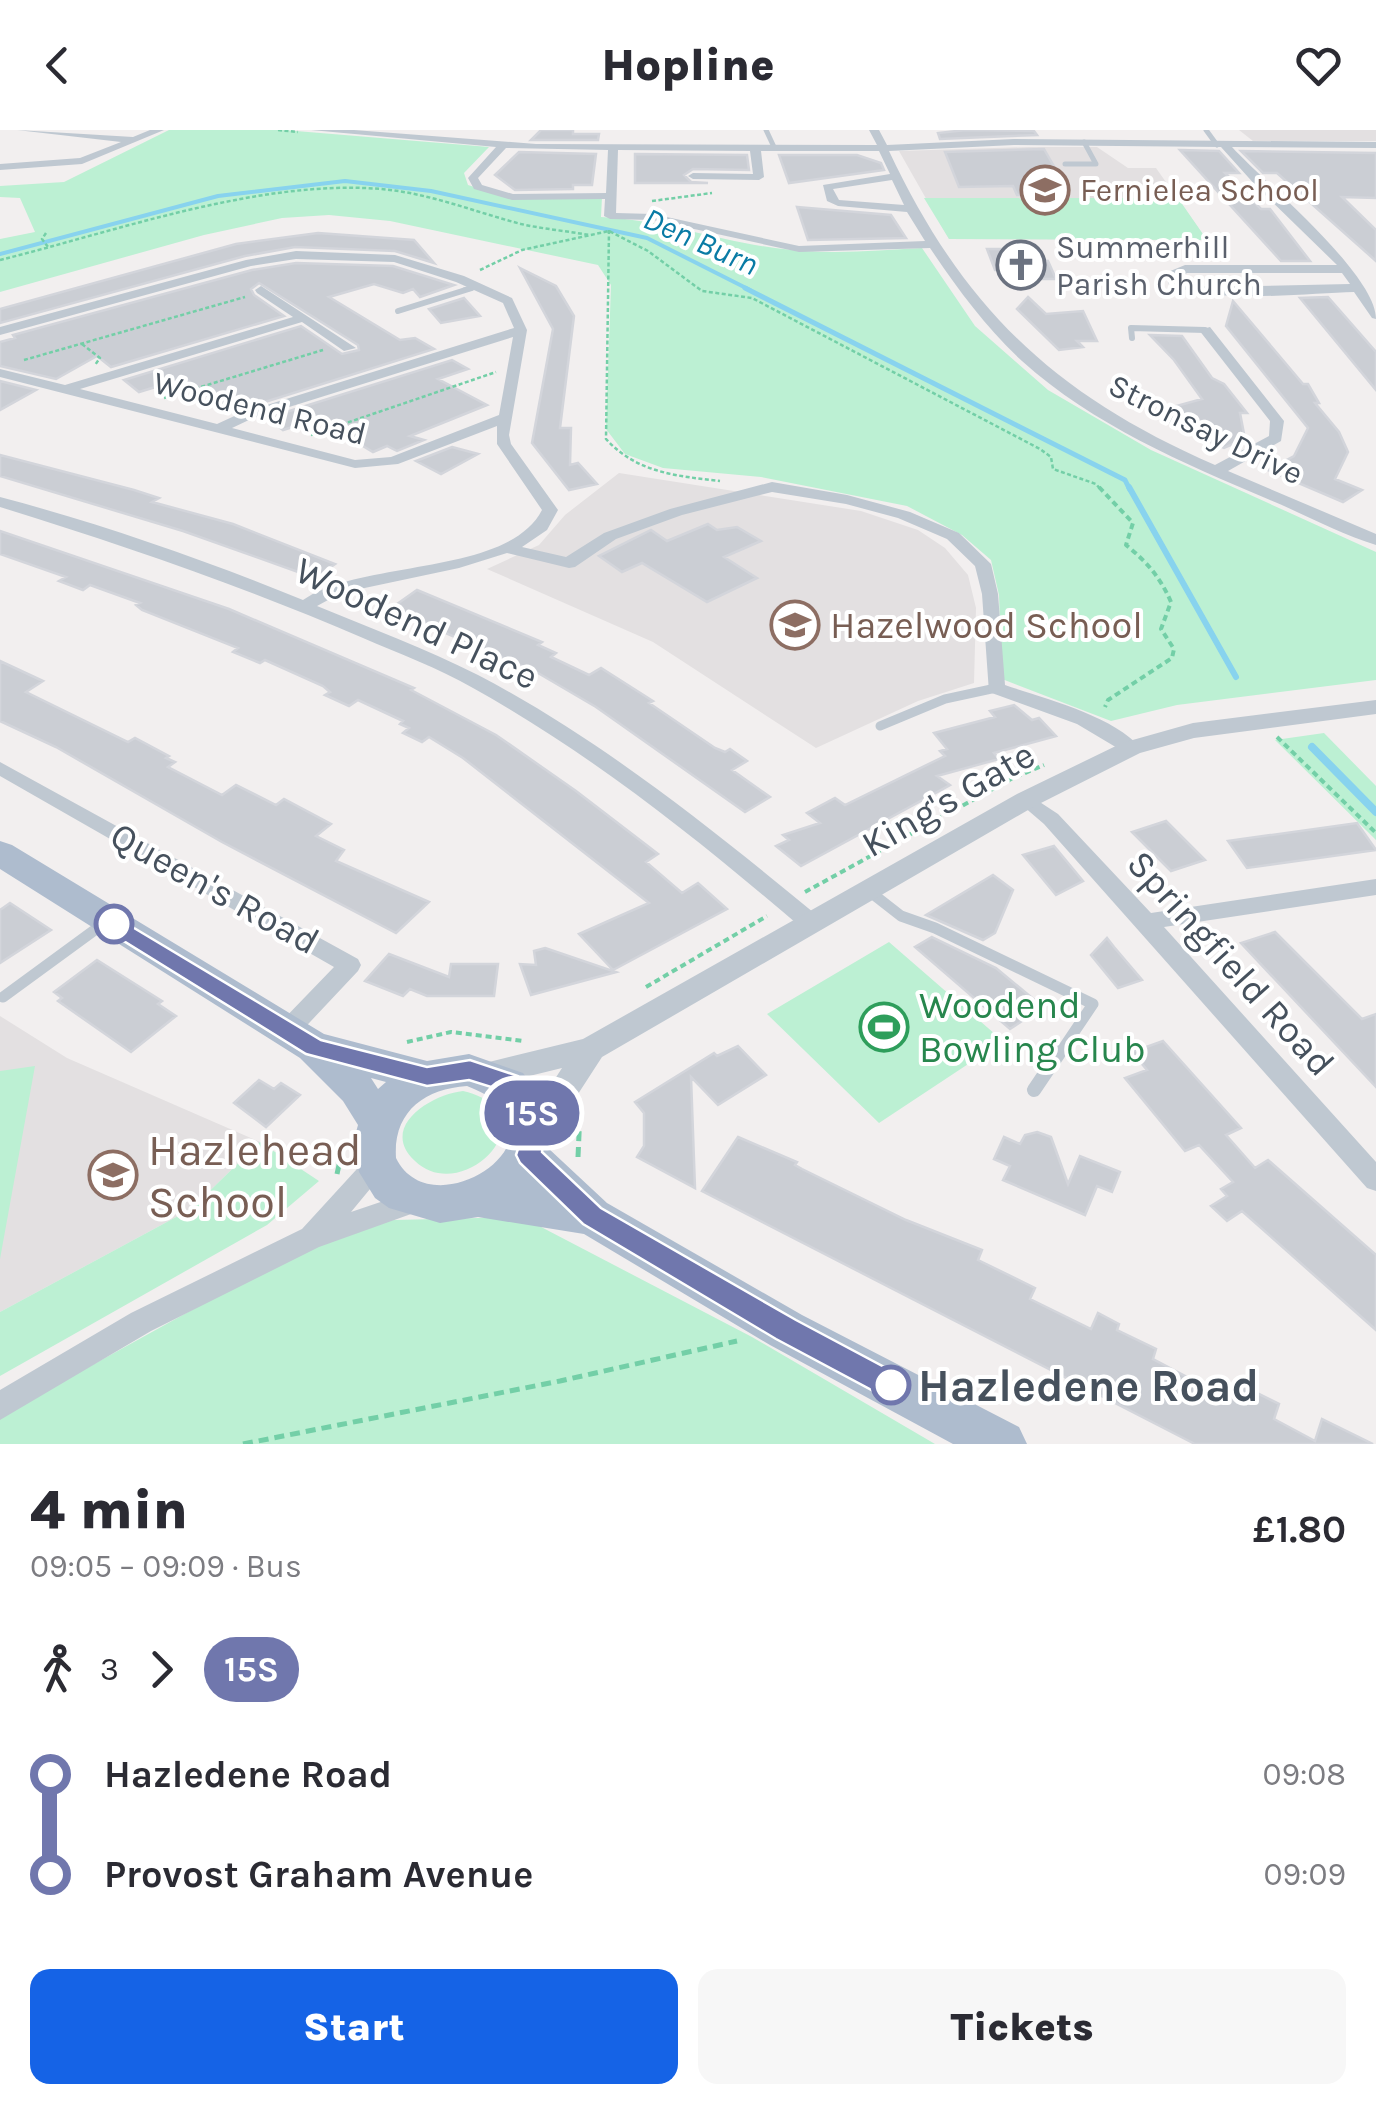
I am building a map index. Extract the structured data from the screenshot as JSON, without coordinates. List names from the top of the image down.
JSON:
{
  "streets": {
    "main road": ["Queen's Road"],
    "street": [
      "Woodend Road",
      "Stronsay Drive",
      "Woodend Place",
      "King's Gate",
      "Springfield Road"
    ]
  },
  "crossings": [
    ["Woodend Place", "King's Gate"],
    ["King's Gate", "Queen's Road"],
    ["King's Gate", "Springfield Road"]
  ],
  "water": ["Den Burn"],
  "places": {
    "school or university": ["Fernielea School", "Hazelwood School", "Hazlehead School"],
    "church": ["Summerhill Parish Church"],
    "sports": ["Woodend Bowling Club"],
    "other": ["Hazledene Road"]
  },
  "lines": ["bus line 15S"],
  "page": {
    "header": "Hopline",
    "on_map": "15S",
    "heading": ["4 min", "09:05 – 09:09 · Bus", "£1.80"],
    "legs": ["3", "15S"],
    "list": [
      {
        "name": "Hazledene Road",
        "value": "09:08"
      },
      {
        "name": "Provost Graham Avenue",
        "value": "09:09"
      }
    ],
    "buttons": ["Start", "Tickets"]
  }
}
